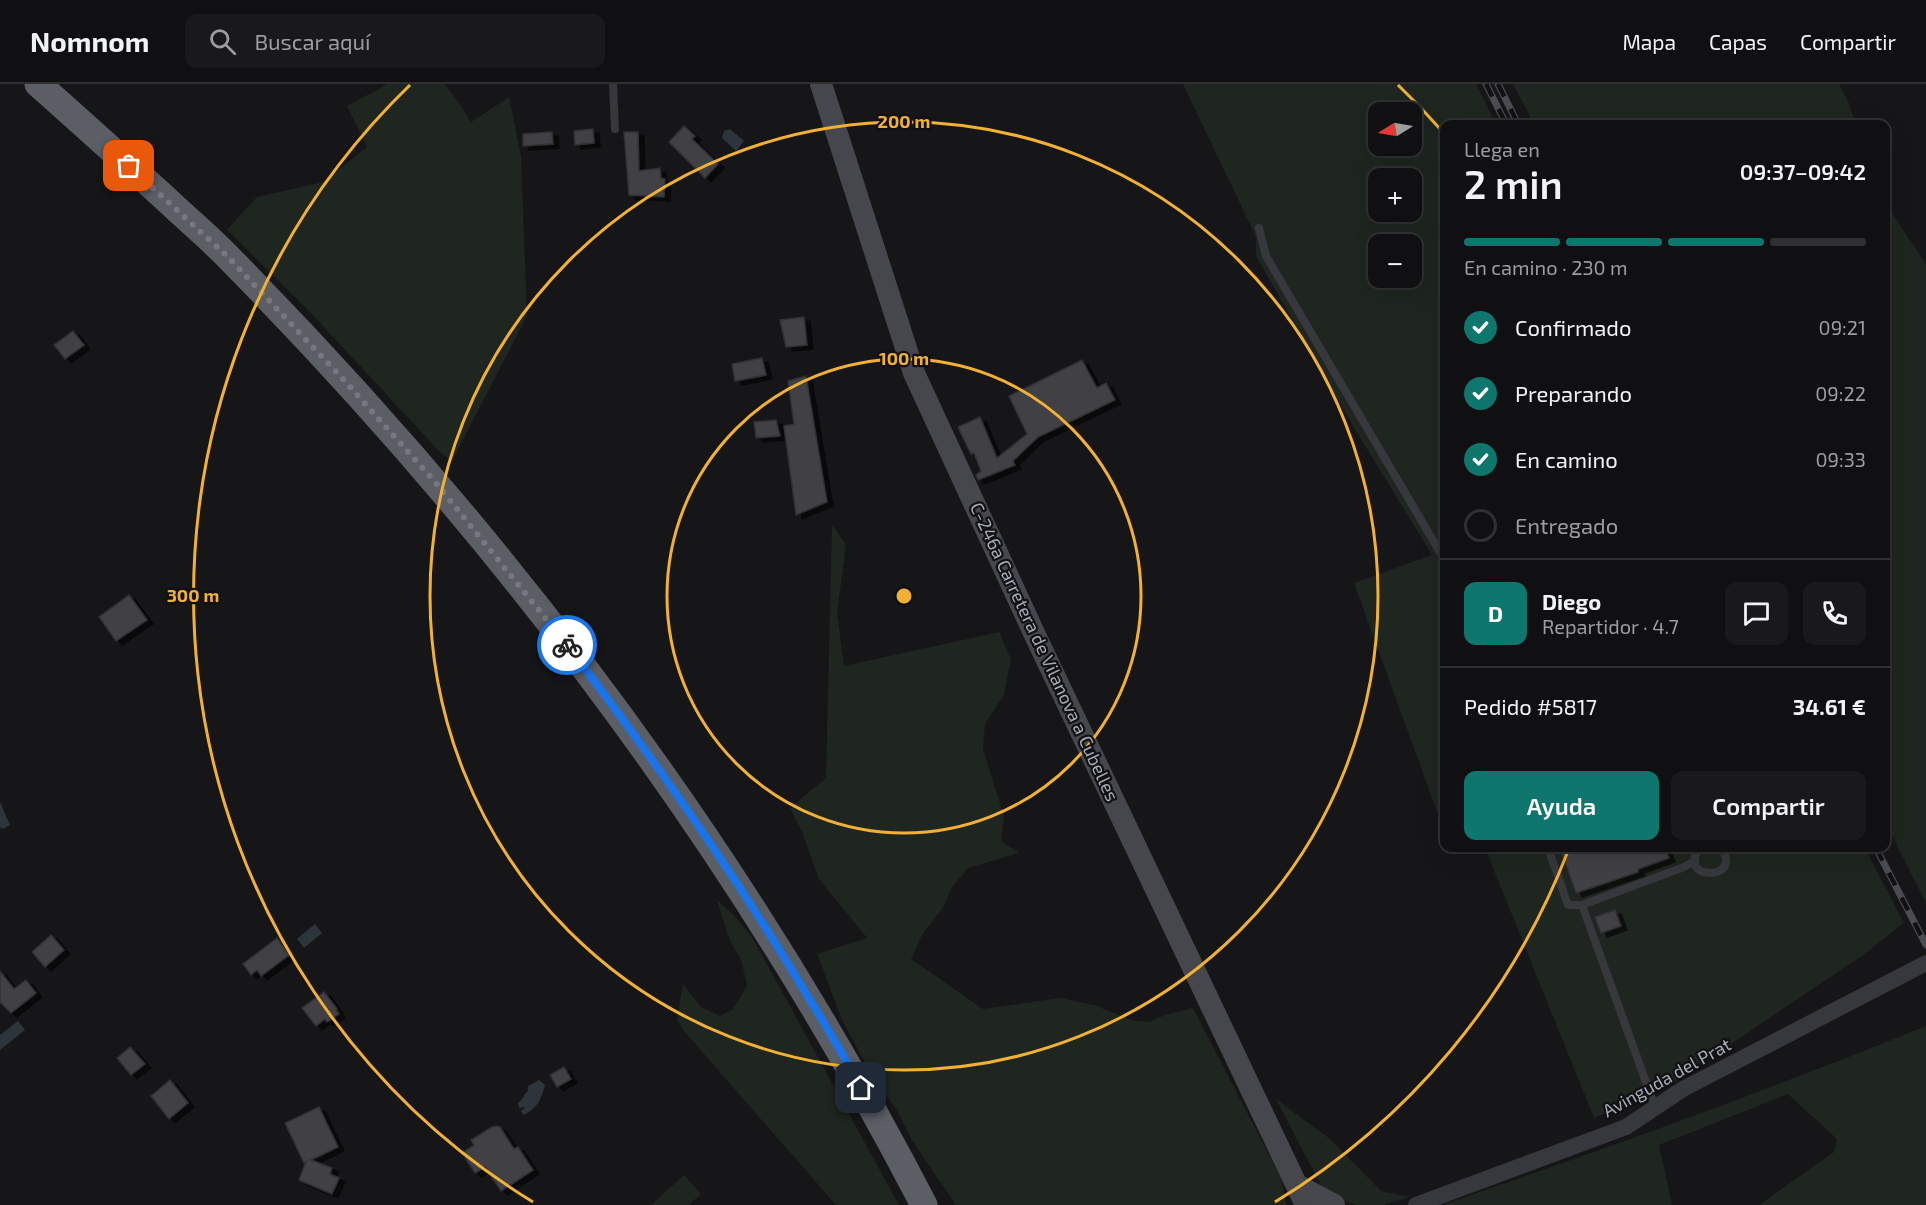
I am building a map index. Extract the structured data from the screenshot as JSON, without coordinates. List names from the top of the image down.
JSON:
{
  "streets": {
    "main road": ["C-246a Carretera de Vilanova a Cubelles"],
    "street": ["Avinguda del Prat"]
  },
  "north": "left",
  "page": {
    "header": "Nomnom",
    "search": "Buscar aquí",
    "nav": ["Mapa", "Capas", "Compartir"],
    "map_buttons": ["+", "−"],
    "heading": ["2 min", "Llega en", "09:37–09:42"],
    "panel": [
      "Diego",
      "Repartidor · 4.7",
      "Pedido #5817",
      "34.61 €"
    ],
    "bar": "En camino · 230 m",
    "list": [
      ["Confirmado", "09:21"],
      ["Preparando", "09:22"],
      ["En camino", "09:33"],
      "Entregado"
    ],
    "round": "D",
    "buttons": ["Ayuda", "Compartir"]
  },
  "rings": ["200 m", "100 m", "300 m"]
}
